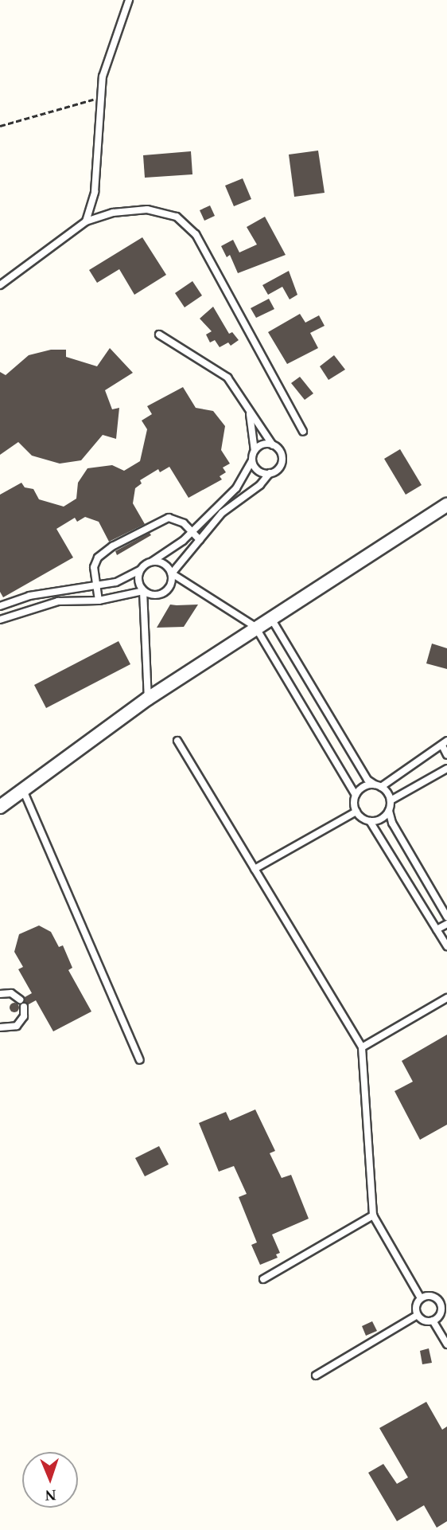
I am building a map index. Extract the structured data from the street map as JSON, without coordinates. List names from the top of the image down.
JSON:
{
  "north": "bottom"
}
